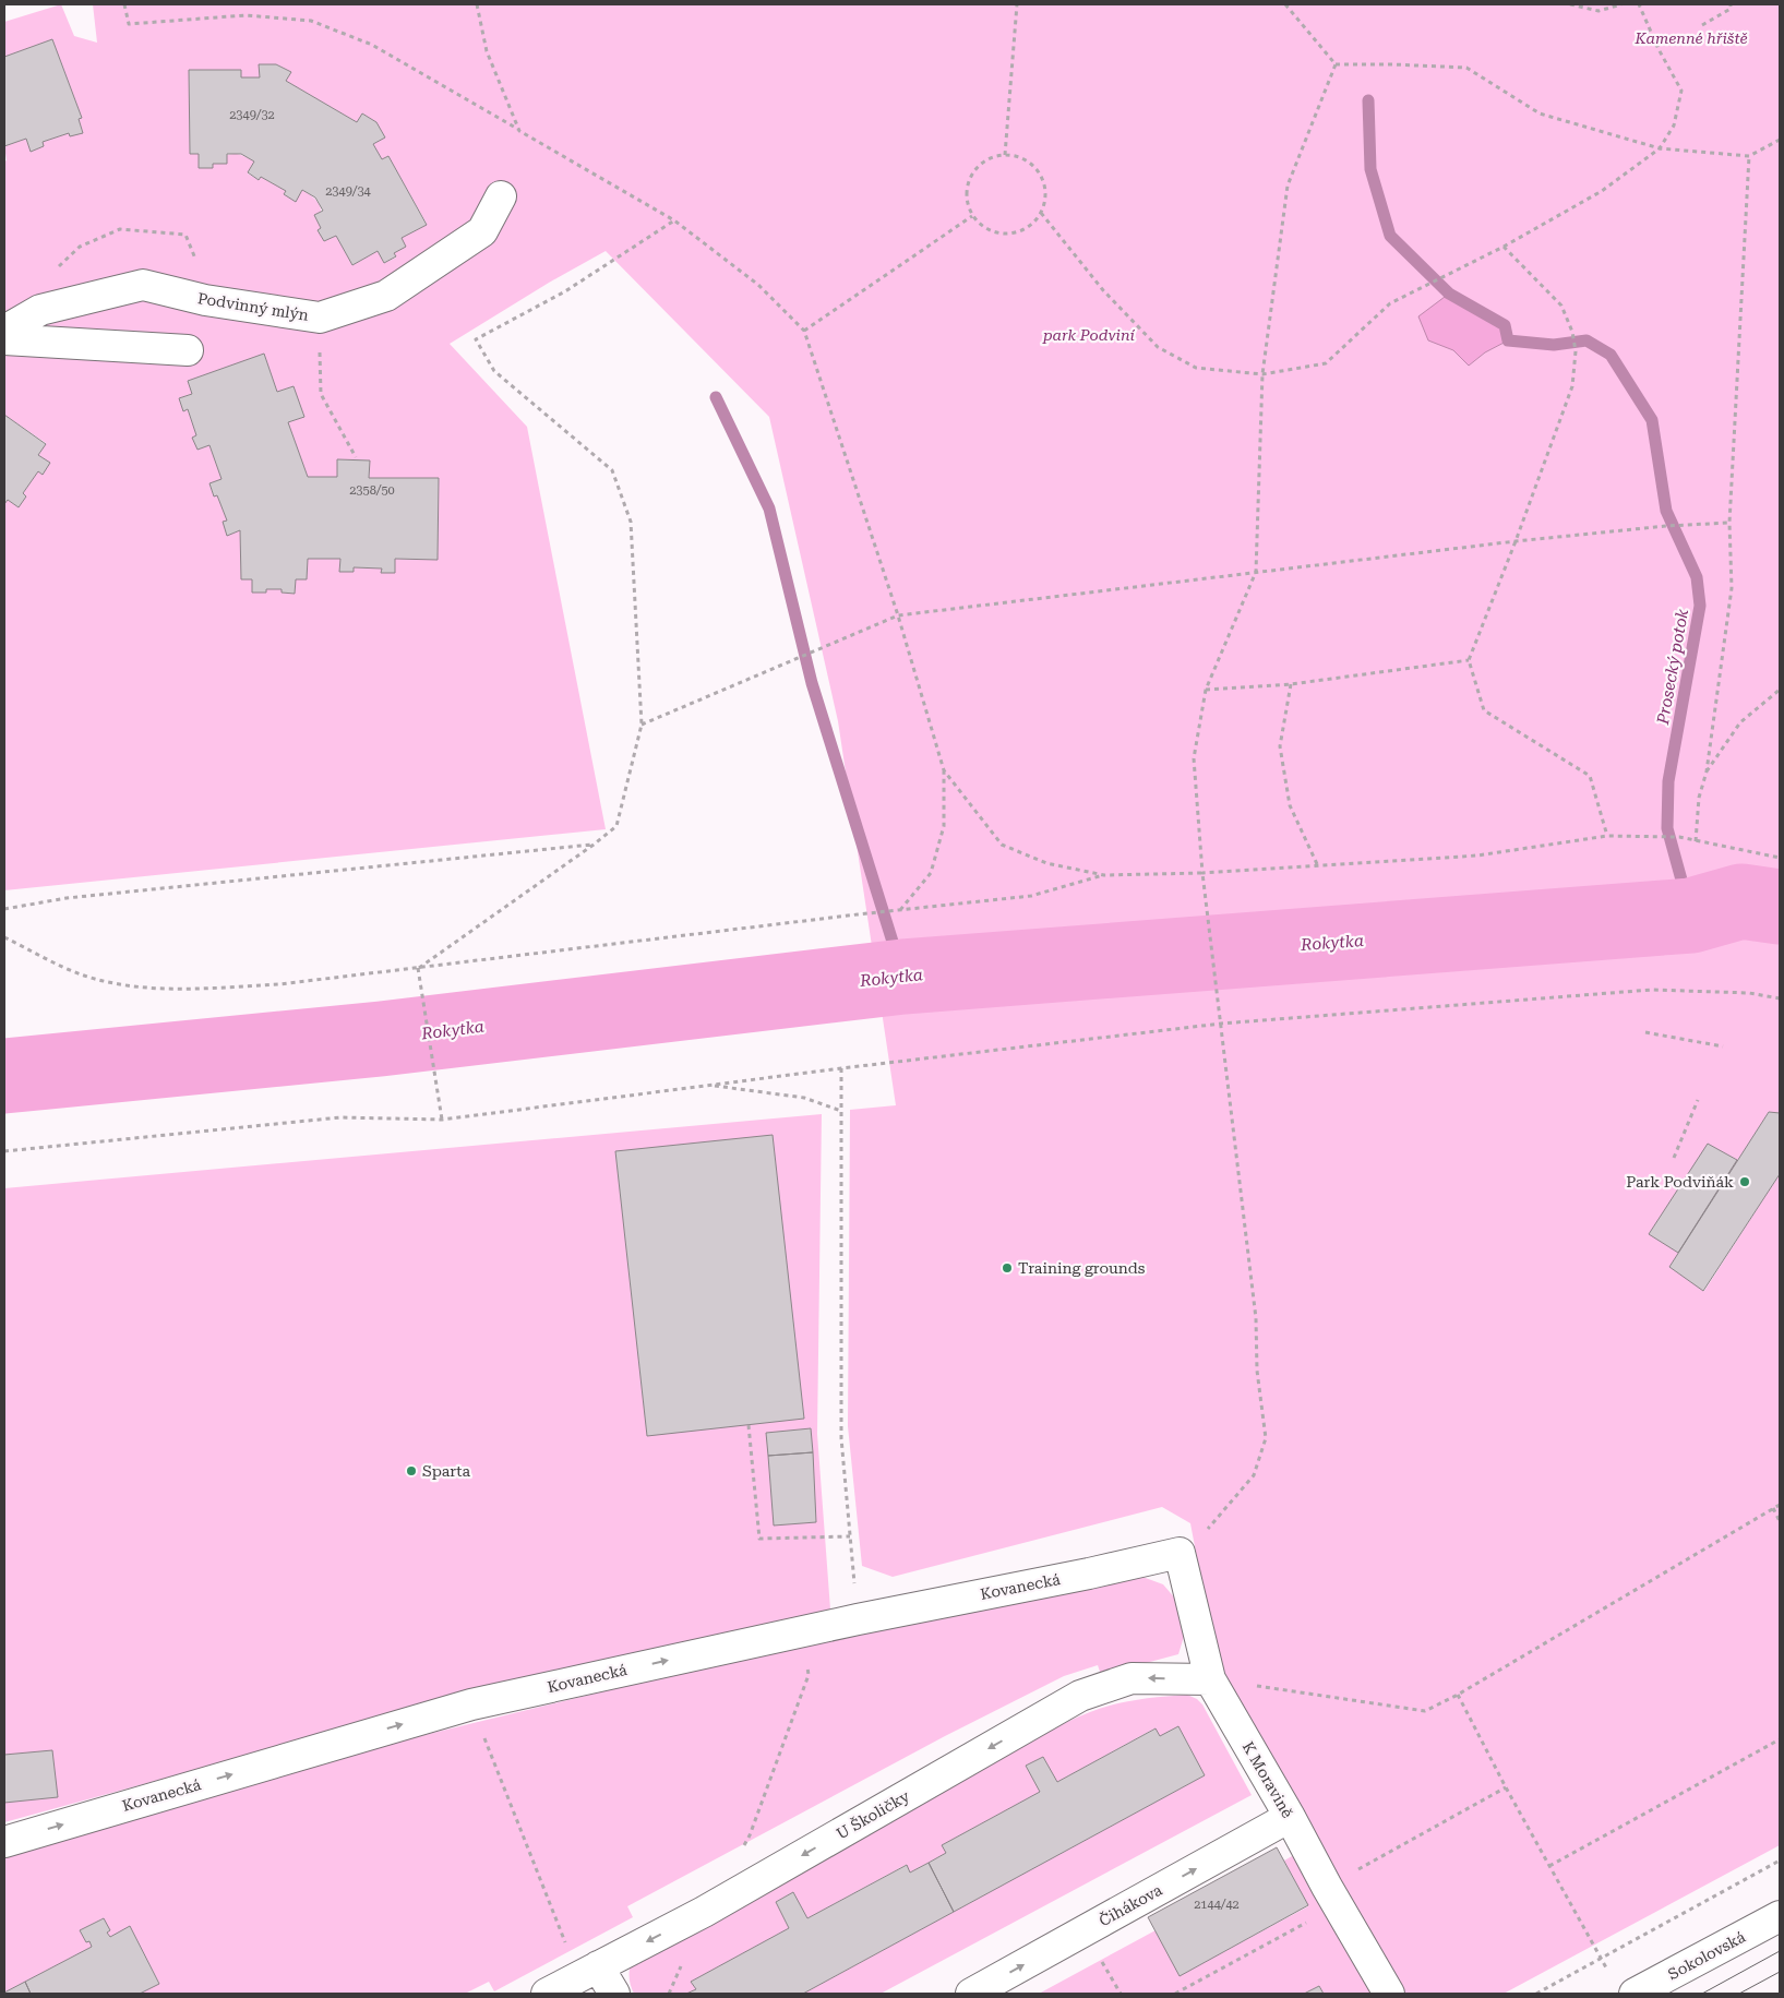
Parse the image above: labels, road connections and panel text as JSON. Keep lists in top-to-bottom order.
{
  "streets": {
    "street": [
      "Podvinný mlýn",
      "Kovanecká",
      "K Moravině",
      "U Školičky",
      "Čihákova",
      "Sokolovská"
    ]
  },
  "crossings": [
    ["Kovanecká", "K Moravině"],
    ["K Moravině", "U Školičky"],
    ["K Moravině", "Čihákova"]
  ],
  "one_way": ["Kovanecká", "U Školičky", "Čihákova"],
  "water": ["Prosecký potok", "Rokytka"],
  "parks": ["Kamenné hřiště", "park Podviní"],
  "places": ["Park Podviňák", "Training grounds", "Sparta"],
  "house_numbers": [
    "2349/32",
    "2349/34",
    "2358/50",
    "2144/42"
  ]
}
